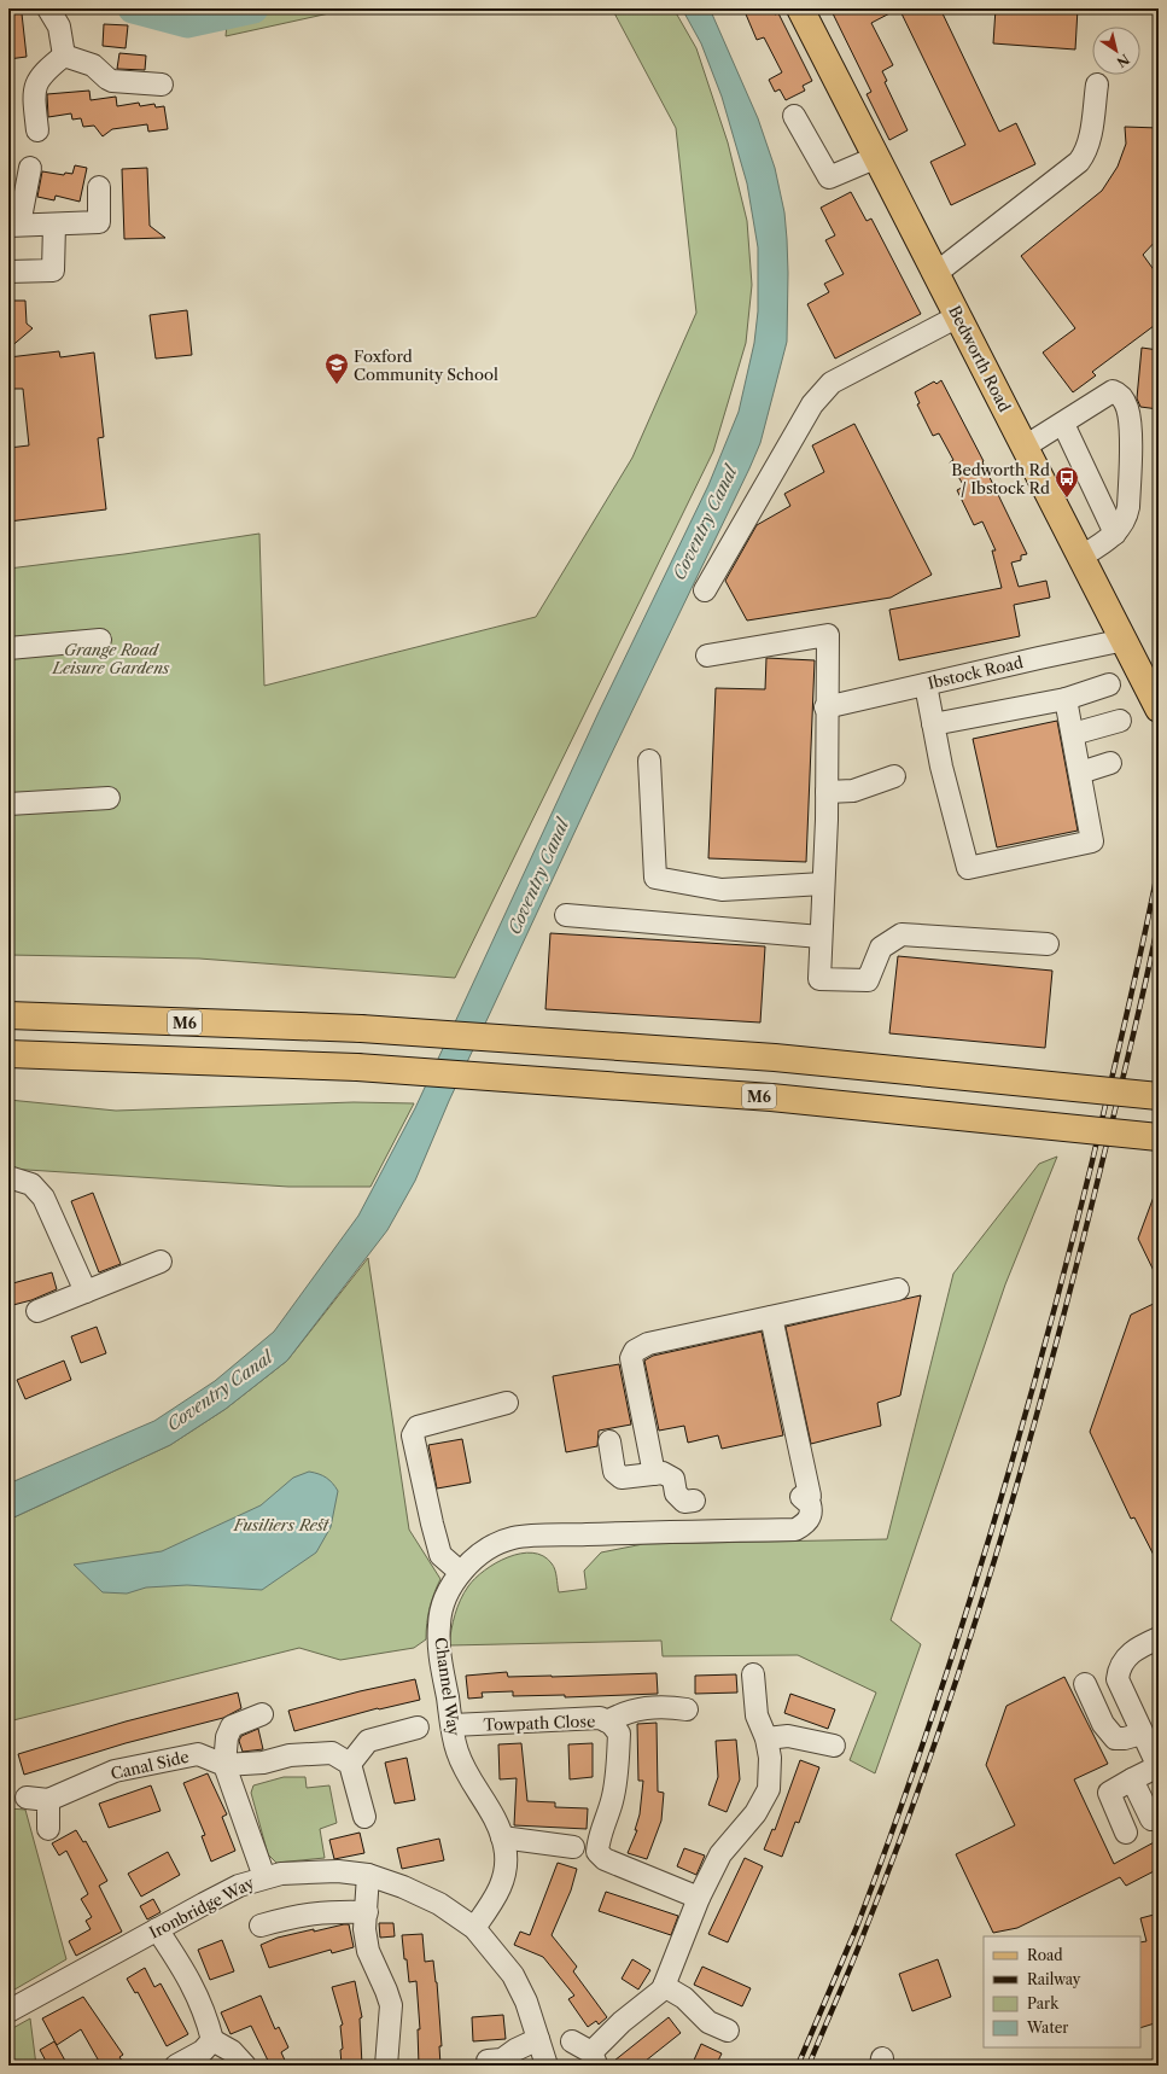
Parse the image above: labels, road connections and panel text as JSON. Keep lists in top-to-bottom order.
{
  "streets": {
    "main road": ["Bedworth Road", "M6"],
    "street": [
      "Ibstock Road",
      "Channel Way",
      "Towpath Close",
      "Canal Side",
      "Ironbridge Way"
    ]
  },
  "crossings": [
    ["Bedworth Road", "Ibstock Road"],
    ["Channel Way", "Towpath Close"],
    ["Channel Way", "Ironbridge Way"]
  ],
  "water": ["Coventry Canal"],
  "parks": ["Grange Road Leisure Gardens", "Fusiliers Rest"],
  "places": {
    "school or university": ["Foxford Community School"],
    "bus stop": ["Bedworth Rd / Ibstock Rd"]
  },
  "legend": [
    "Road",
    "Railway",
    "Park",
    "Water"
  ],
  "north": "bottom right"
}
